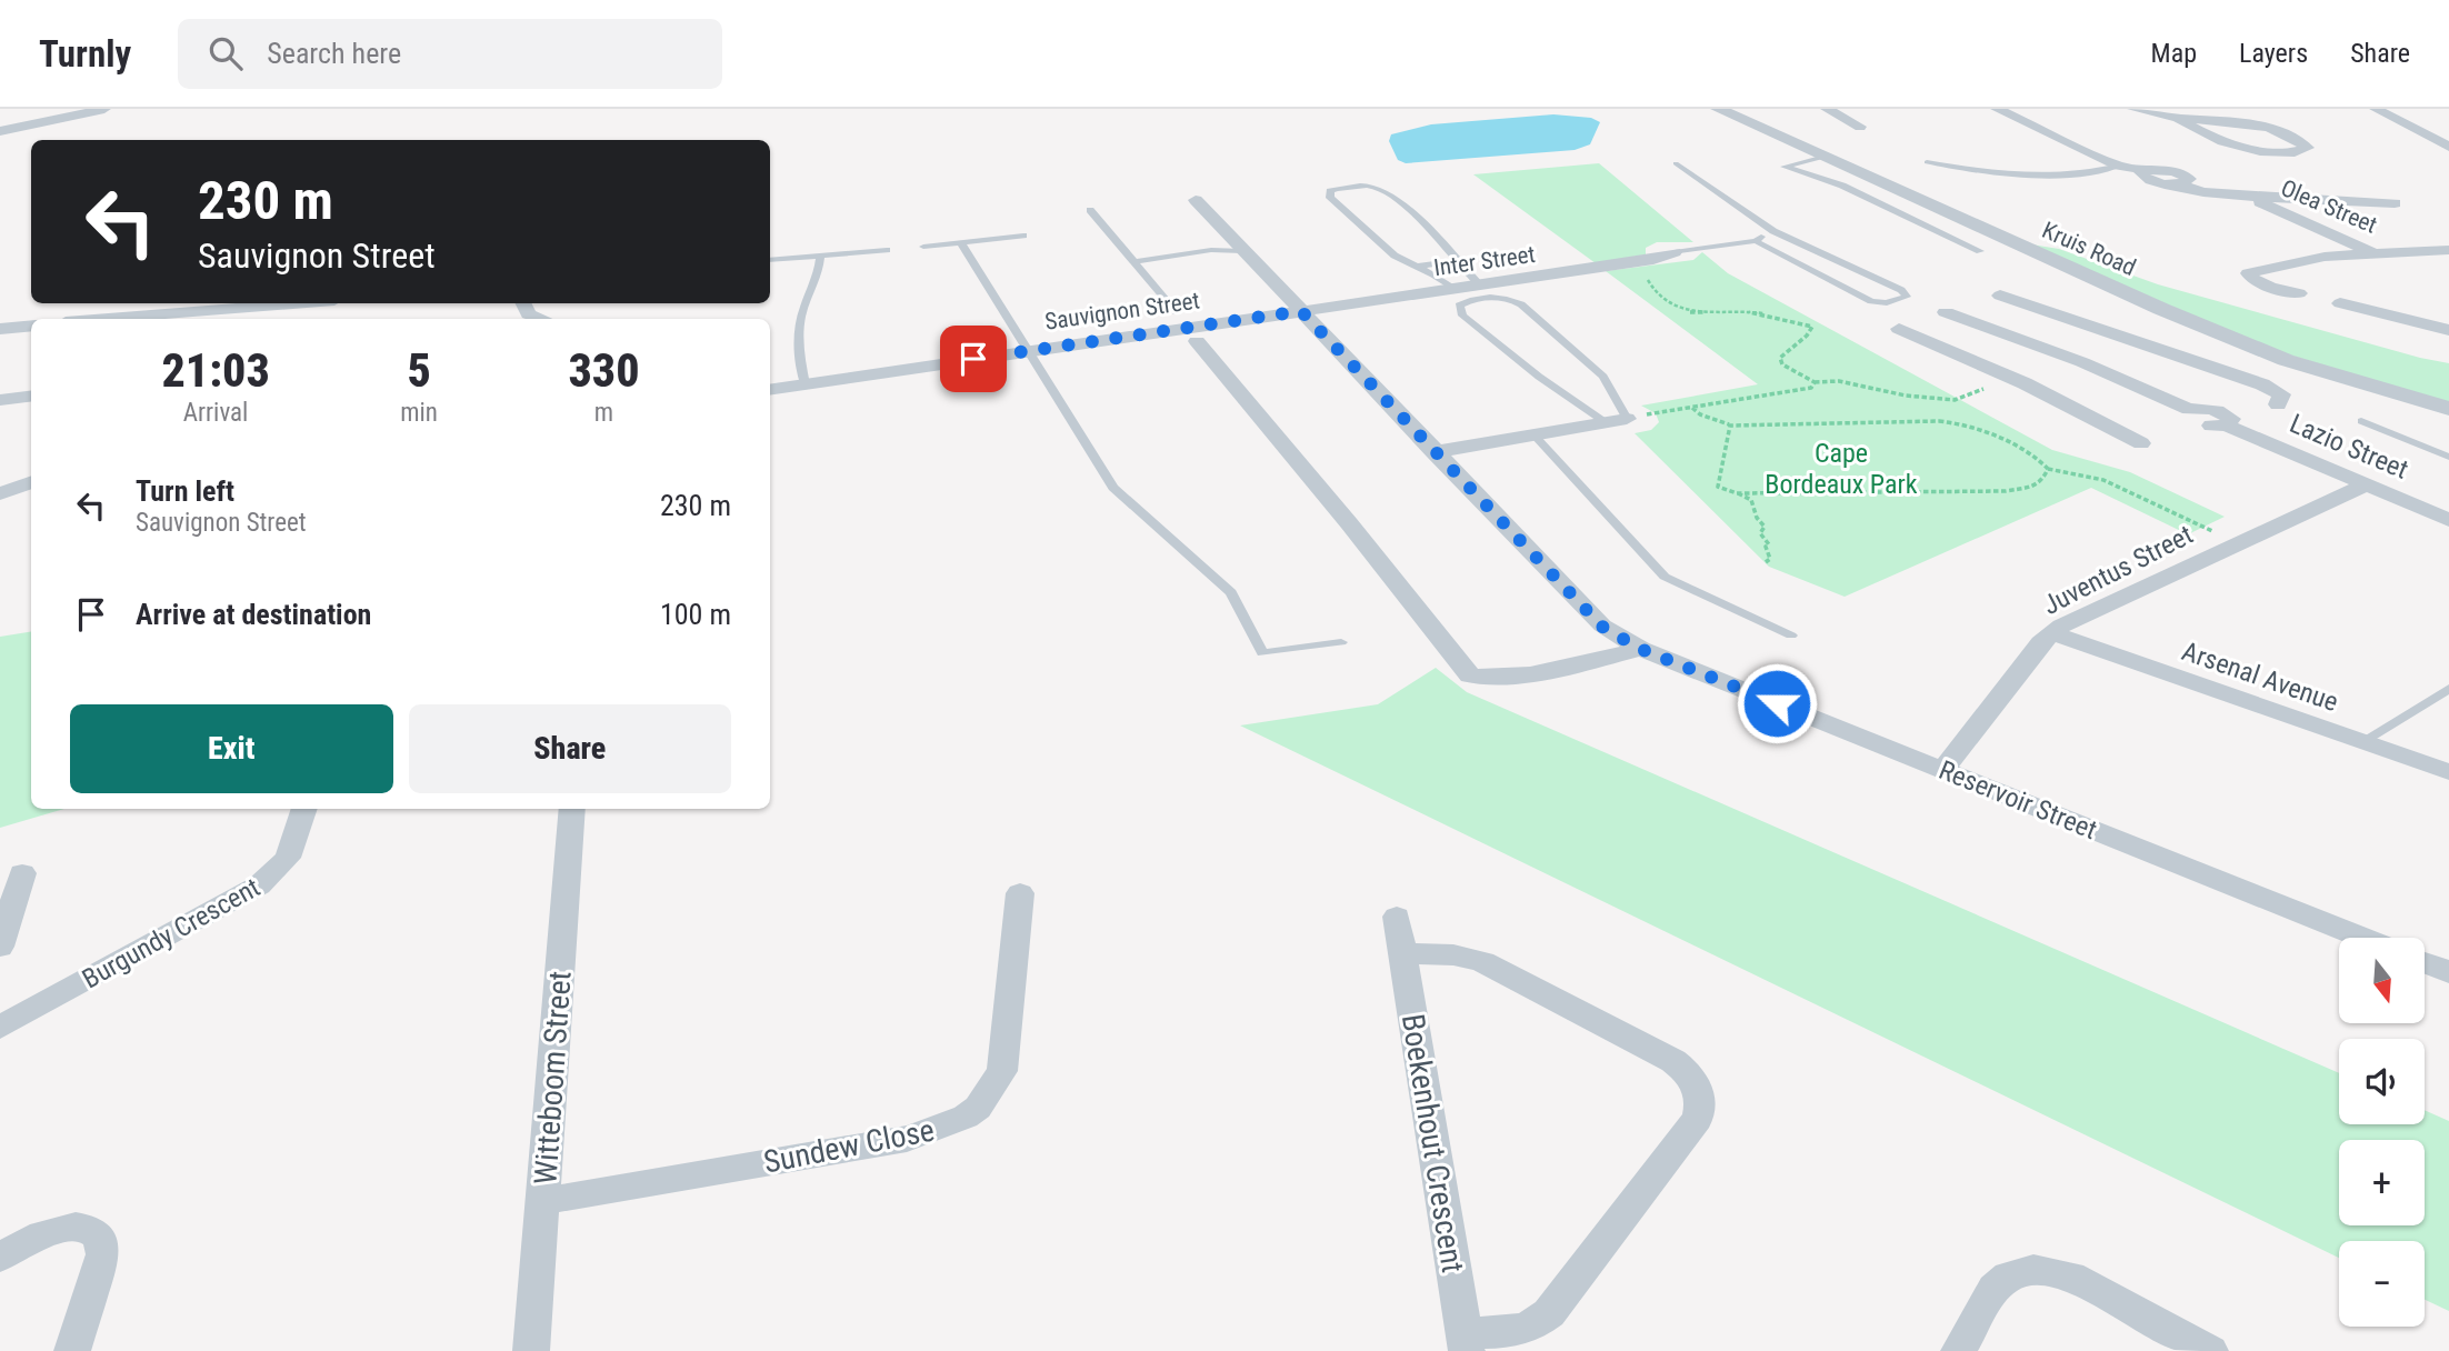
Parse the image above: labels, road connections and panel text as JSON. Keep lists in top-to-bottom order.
{
  "streets": {
    "street": [
      "Olea Street",
      "Kruis Road",
      "Inter Street",
      "Sauvignon Street",
      "Lazio Street",
      "Juventus Street",
      "Arsenal Avenue",
      "Reservoir Street",
      "Burgundy Crescent",
      "Witteboom Street",
      "Boekenhout Crescent",
      "Sundew Close"
    ]
  },
  "crossings": [
    ["Inter Street", "Sauvignon Street"],
    ["Inter Street", "Reservoir Street"],
    ["Sauvignon Street", "Reservoir Street"],
    ["Lazio Street", "Juventus Street"],
    ["Juventus Street", "Arsenal Avenue"],
    ["Juventus Street", "Reservoir Street"],
    ["Witteboom Street", "Sundew Close"]
  ],
  "parks": ["Cape Bordeaux Park"],
  "north": "bottom",
  "page": {
    "header": "Turnly",
    "search": "Search here",
    "nav": ["Map", "Layers", "Share"],
    "turn": ["230 m", "Sauvignon Street"],
    "eta": [
      "21:03",
      "Arrival",
      "5",
      "min",
      "330",
      "m"
    ],
    "list": [
      {
        "name": "Turn left",
        "note": "Sauvignon Street",
        "value": "230 m"
      },
      {
        "name": "Arrive at destination",
        "value": "100 m"
      }
    ],
    "buttons": ["Exit", "Share"],
    "map_buttons": ["+", "−"]
  }
}
